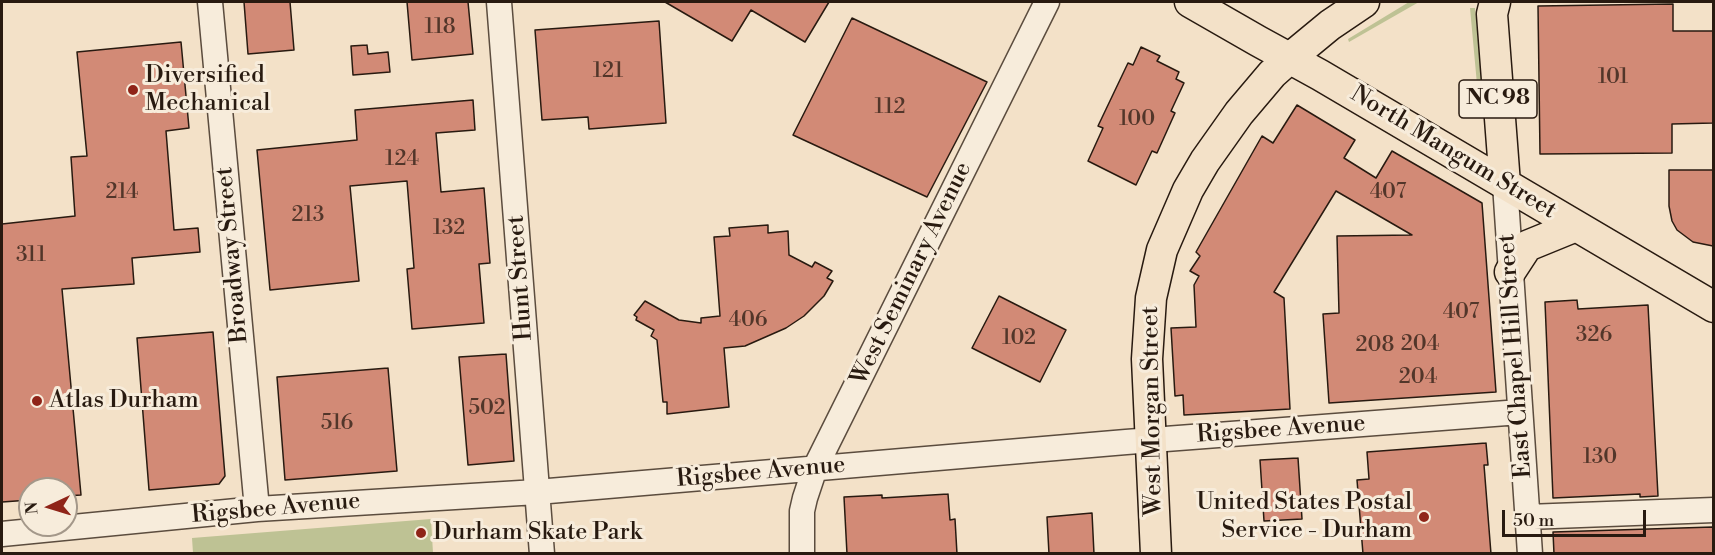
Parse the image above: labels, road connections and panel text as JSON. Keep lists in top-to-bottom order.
{
  "streets": {
    "main road": [
      "NC 98",
      "North Mangum Street",
      "East Chapel Hill Street",
      "West Morgan Street"
    ],
    "street": [
      "Broadway Street",
      "West Seminary Avenue",
      "Hunt Street",
      "Rigsbee Avenue"
    ]
  },
  "crossings": [
    ["North Mangum Street", "East Chapel Hill Street"],
    ["North Mangum Street", "West Morgan Street"],
    ["Broadway Street", "Rigsbee Avenue"],
    ["West Seminary Avenue", "Rigsbee Avenue"],
    ["Hunt Street", "Rigsbee Avenue"],
    ["East Chapel Hill Street", "Rigsbee Avenue"],
    ["West Morgan Street", "Rigsbee Avenue"]
  ],
  "places": [
    "Diversified Mechanical",
    "Atlas Durham",
    "United States Postal Service - Durham",
    "Durham Skate Park"
  ],
  "house_numbers": [
    "118",
    "121",
    "101",
    "112",
    "100",
    "124",
    "214",
    "407",
    "213",
    "132",
    "311",
    "407",
    "406",
    "326",
    "102",
    "204",
    "208",
    "204",
    "502",
    "516",
    "130"
  ],
  "scale_bar": "50 m",
  "north": "left"
}
